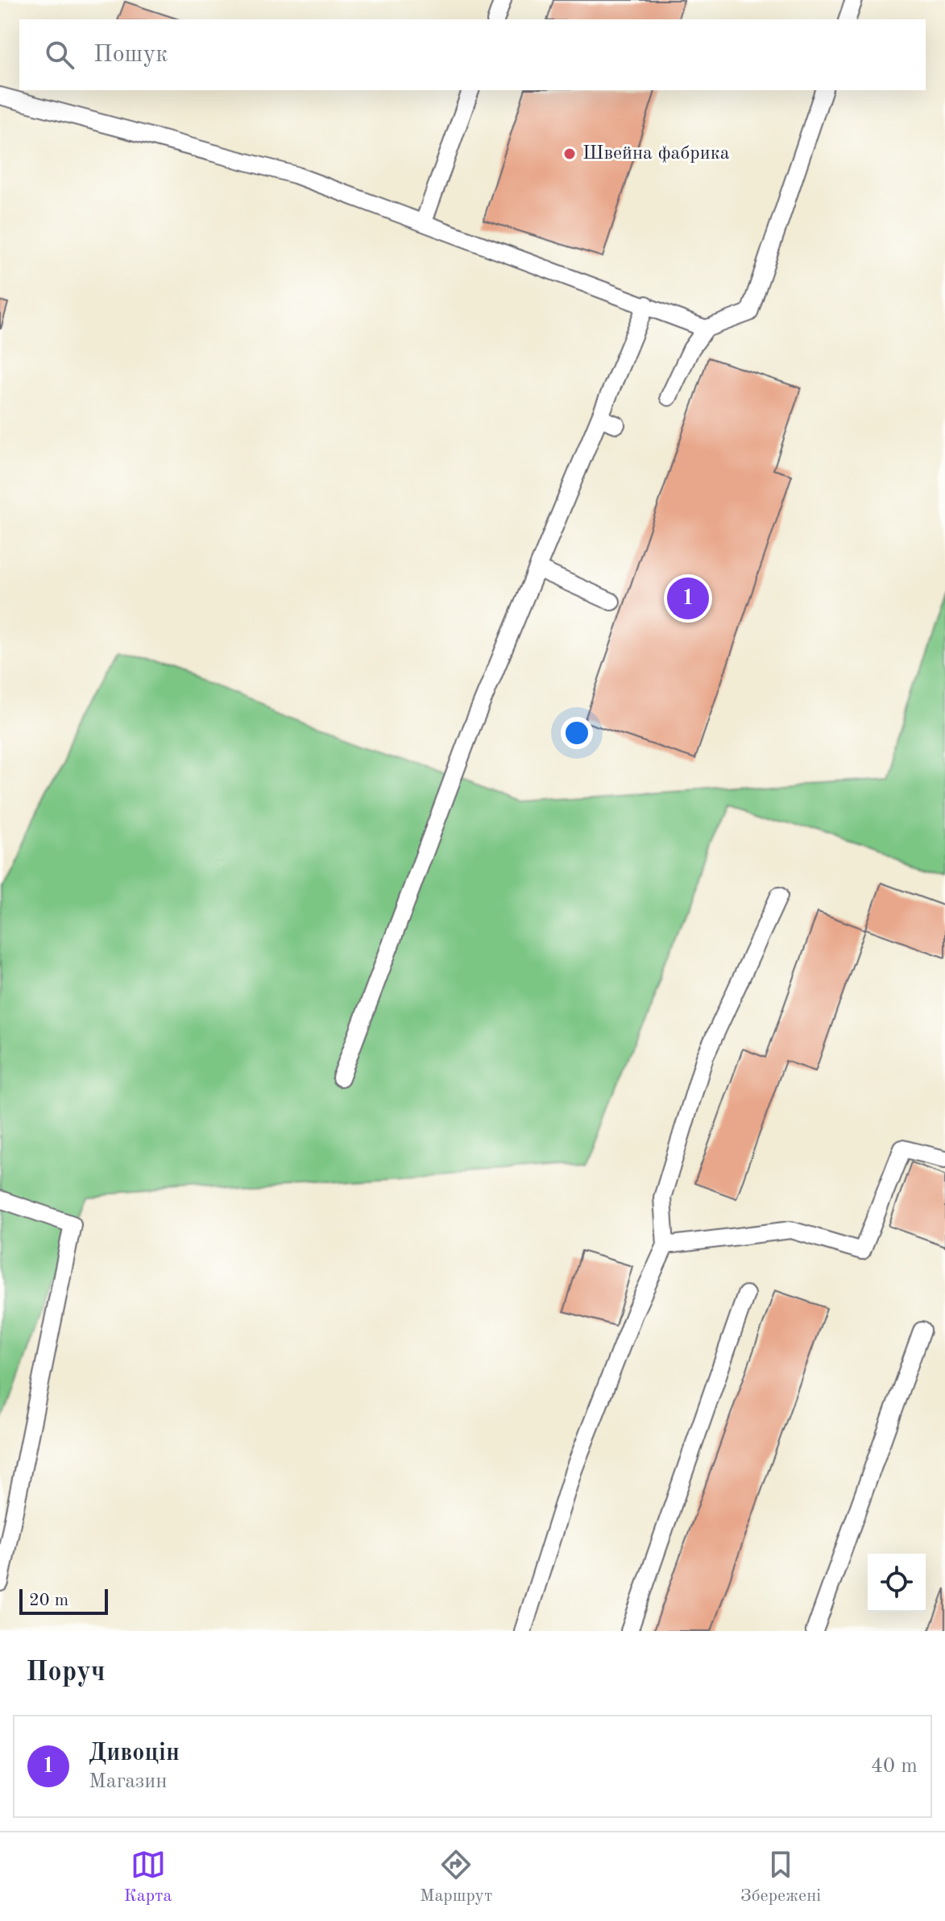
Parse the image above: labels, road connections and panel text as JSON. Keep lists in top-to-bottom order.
{
  "places": ["Швейна фабрика"],
  "scale_bar": "20 m",
  "page": {
    "search": "Пошук",
    "pins": "1",
    "scale": "20 m",
    "heading": "Поруч",
    "list": [
      {
        "mark": "1",
        "name": "Дивоцін",
        "note": "Магазин",
        "value": "40 m"
      }
    ],
    "nav": ["Карта", "Маршрут", "Збережені"]
  }
}
